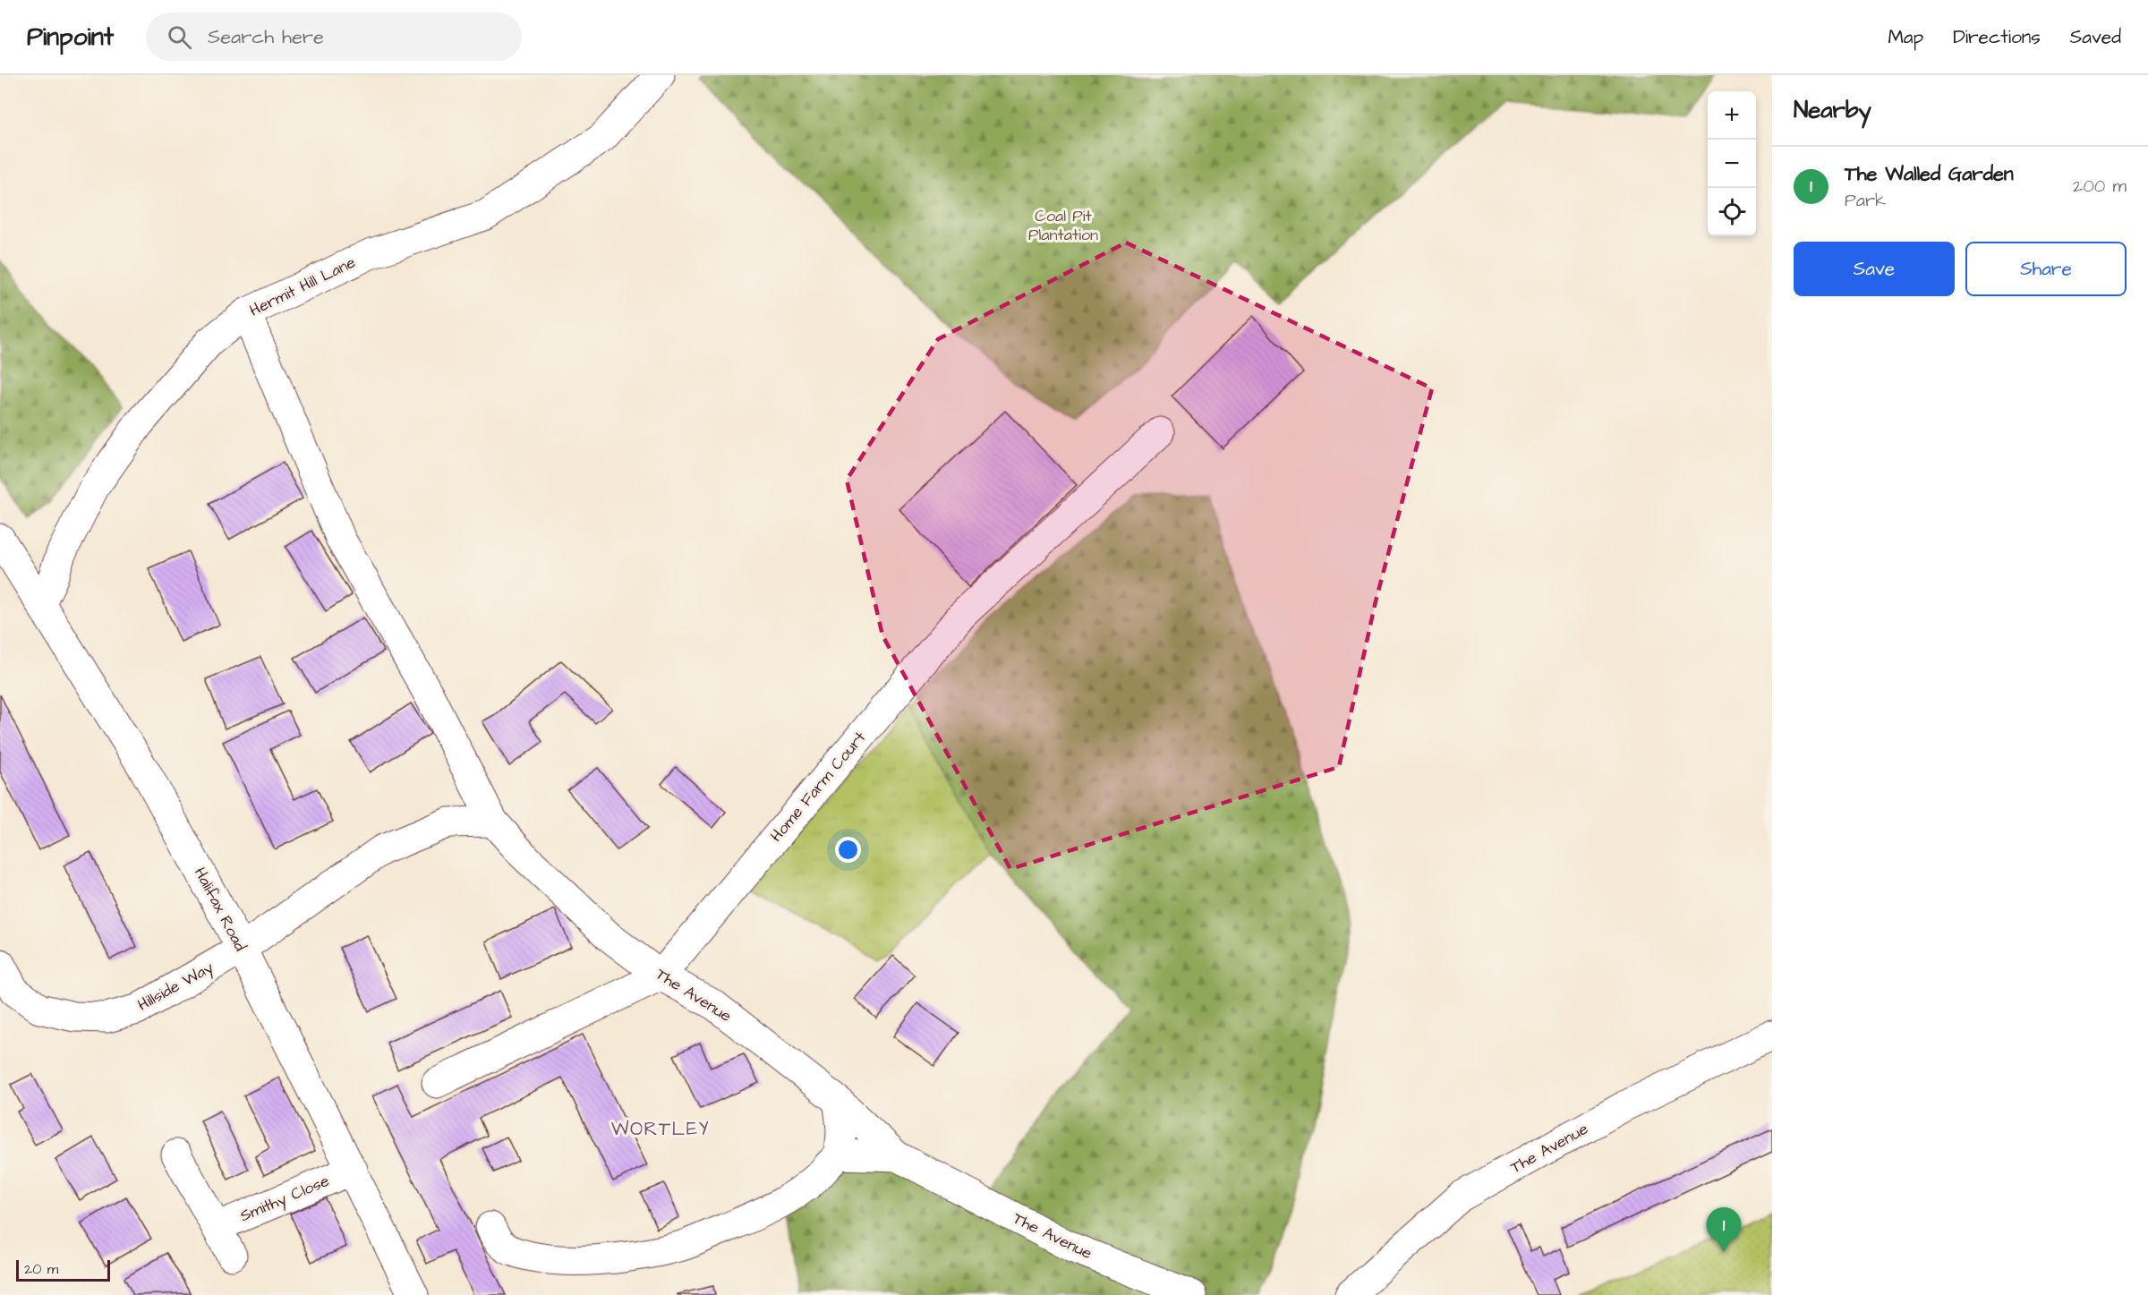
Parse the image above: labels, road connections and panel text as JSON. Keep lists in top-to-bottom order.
{
  "streets": {
    "main road": [
      "Hermit Hill Lane",
      "Home Farm Court",
      "Halifax Road",
      "Hillside Way",
      "The Avenue",
      "Smithy Close"
    ]
  },
  "crossings": [
    ["Hermit Hill Lane", "Halifax Road"],
    ["Hermit Hill Lane", "The Avenue"],
    ["Home Farm Court", "The Avenue"],
    ["Halifax Road", "Hillside Way"],
    ["Halifax Road", "Smithy Close"]
  ],
  "districts": ["WORTLEY"],
  "parks": ["Coal Pit Plantation"],
  "scale_bar": "20 m",
  "page": {
    "header": "Pinpoint",
    "search": "Search here",
    "nav": ["Map", "Directions", "Saved"],
    "heading": "Nearby",
    "map_buttons": ["+", "−"],
    "list": [
      {
        "mark": "1",
        "name": "The Walled Garden",
        "note": "Park",
        "value": "200 m"
      }
    ],
    "buttons": ["Save", "Share"],
    "pins": "1",
    "scale": "20 m"
  }
}
